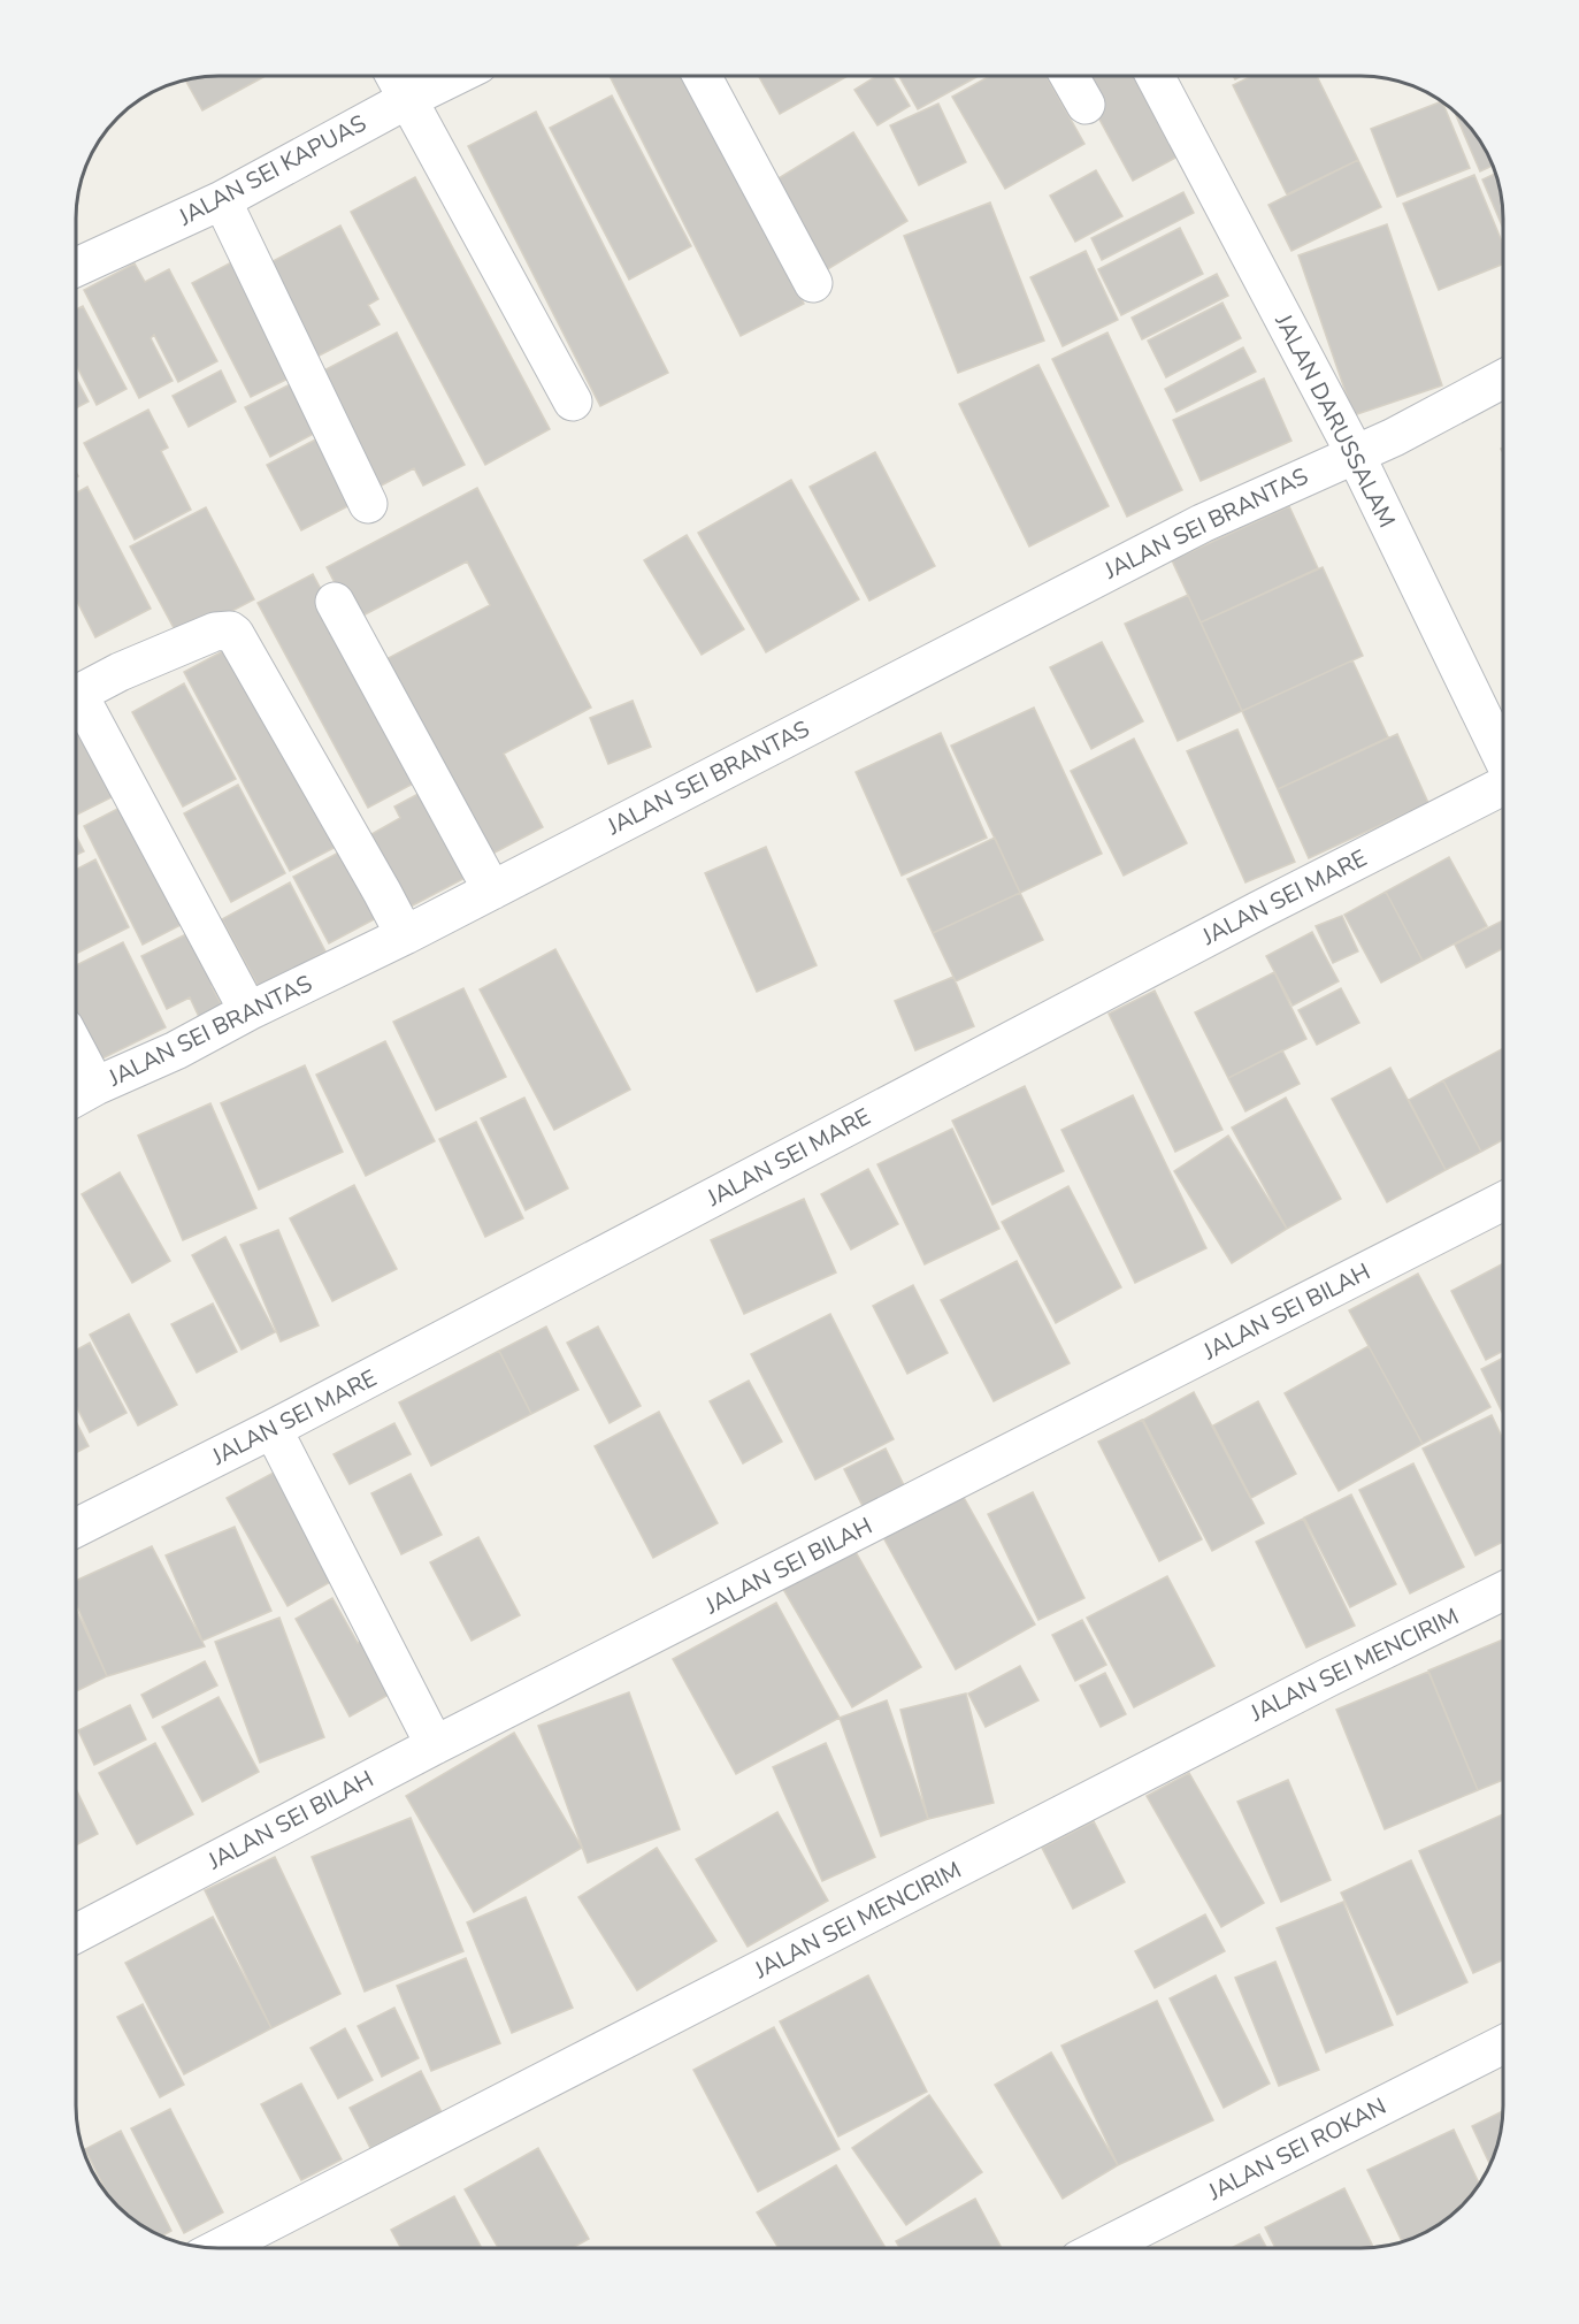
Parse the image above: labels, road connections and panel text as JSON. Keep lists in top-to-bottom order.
{
  "streets": {
    "street": [
      "JALAN SEI KAPUAS",
      "JALAN DARUSSALAM",
      "JALAN SEI BRANTAS",
      "JALAN SEI MARE",
      "JALAN SEI BILAH",
      "JALAN SEI MENCIRIM",
      "JALAN SEI ROKAN"
    ]
  },
  "crossings": [
    ["JALAN DARUSSALAM", "JALAN SEI BRANTAS"]
  ]
}
